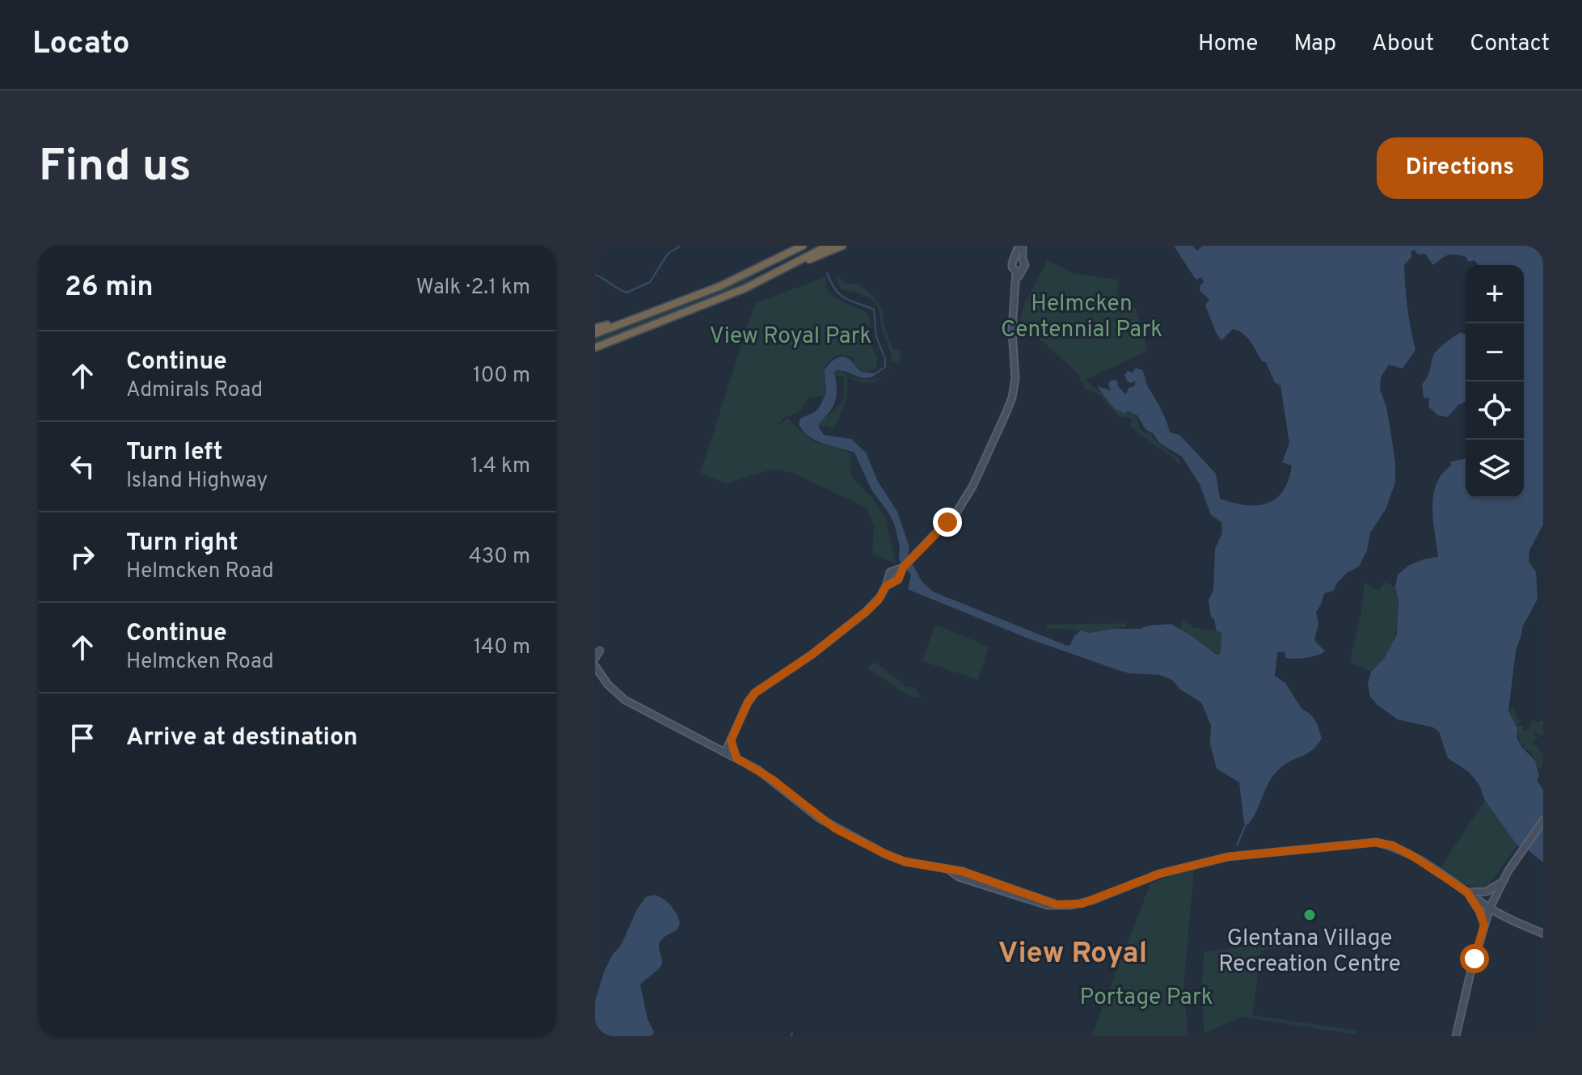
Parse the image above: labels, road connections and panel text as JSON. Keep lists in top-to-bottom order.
{
  "districts": ["View Royal"],
  "parks": ["Helmcken Centennial Park", "View Royal Park", "Portage Park"],
  "places": ["Glentana Village Recreation Centre"],
  "page": {
    "header": "Locato",
    "nav": [
      "Home",
      "Map",
      "About",
      "Contact"
    ],
    "buttons": "Directions",
    "title": "Find us",
    "heading": ["26 min", "Walk · 2.1 km"],
    "map_buttons": ["+", "−"],
    "list": [
      ["Continue", "Admirals Road", "100 m"],
      ["Turn left", "Island Highway", "1.4 km"],
      ["Turn right", "Helmcken Road", "430 m"],
      ["Continue", "Helmcken Road", "140 m"],
      "Arrive at destination"
    ]
  }
}
